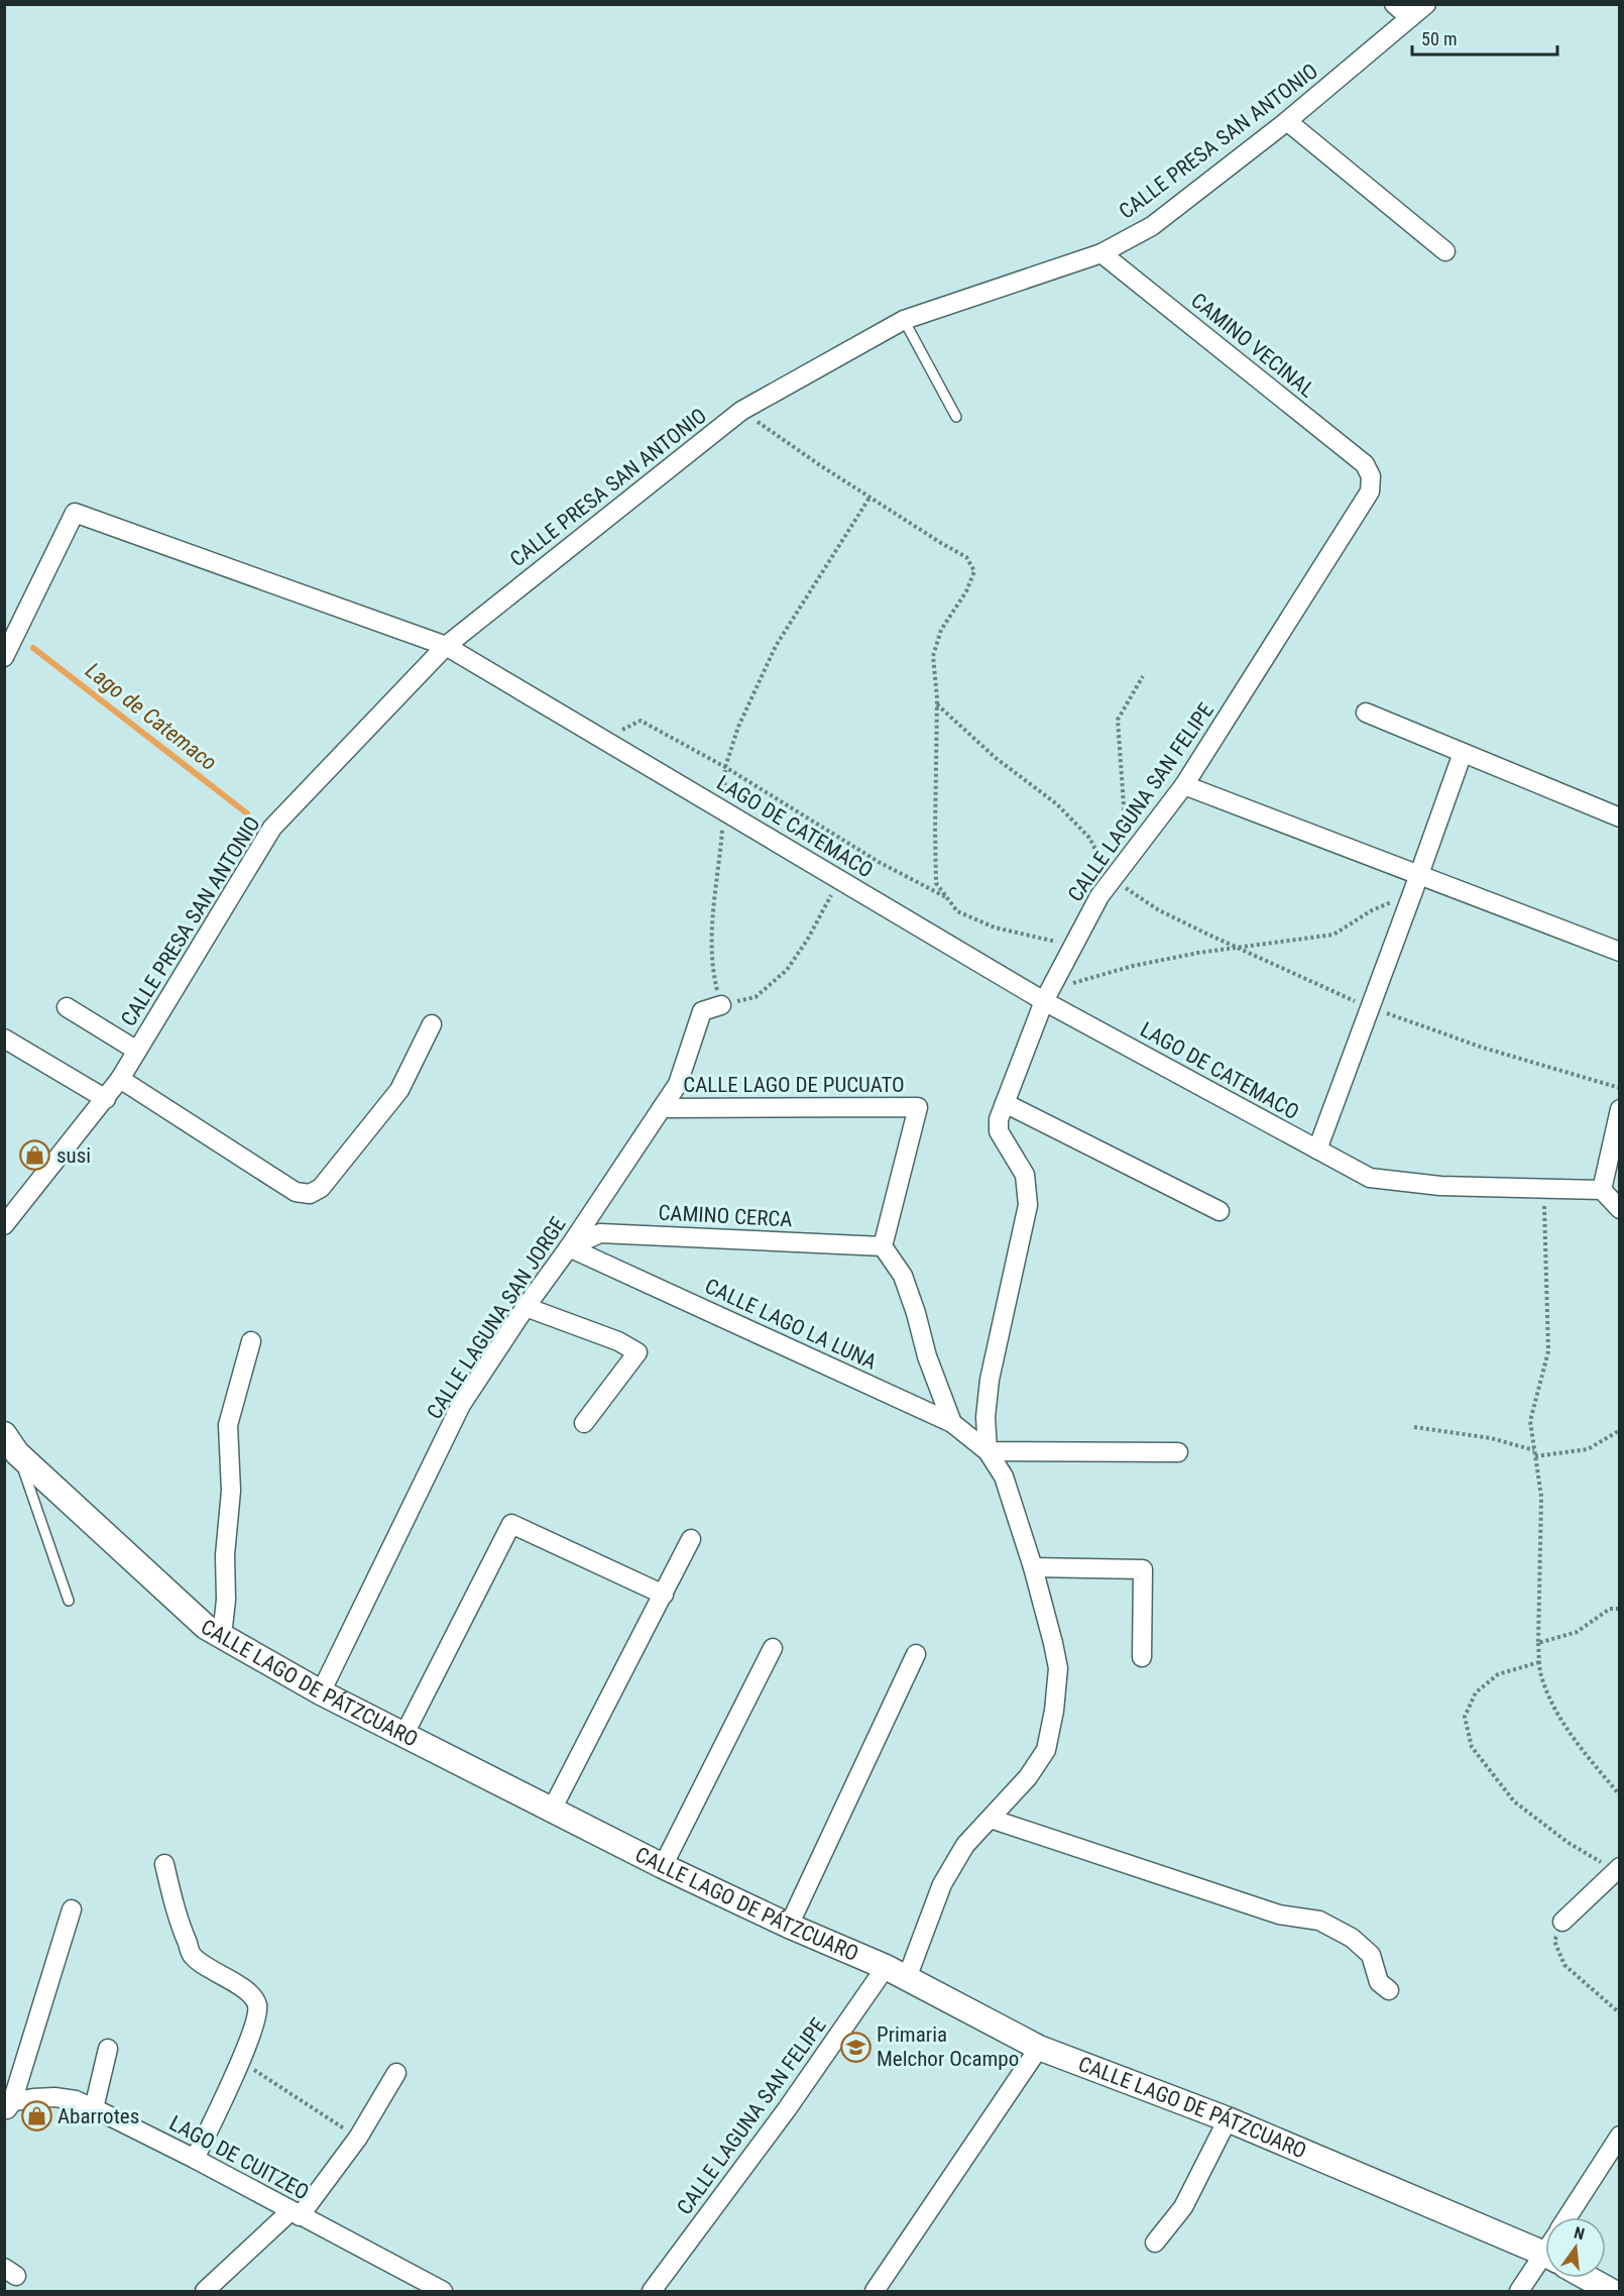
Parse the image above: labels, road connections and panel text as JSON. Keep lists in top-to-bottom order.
{
  "streets": {
    "street": [
      "CALLE PRESA SAN ANTONIO",
      "CAMINO VECINAL",
      "CALLE LAGUNA SAN FELIPE",
      "LAGO DE CATEMACO",
      "CALLE LAGO DE PUCUATO",
      "CAMINO CERCA",
      "CALLE LAGUNA SAN JORGE",
      "CALLE LAGO LA LUNA",
      "CALLE LAGO DE PÁTZCUARO",
      "LAGO DE CUITZEO"
    ]
  },
  "crossings": [
    ["CALLE PRESA SAN ANTONIO", "CAMINO VECINAL"],
    ["CALLE PRESA SAN ANTONIO", "LAGO DE CATEMACO"],
    ["CAMINO VECINAL", "CALLE LAGUNA SAN FELIPE"],
    ["CALLE LAGUNA SAN FELIPE", "LAGO DE CATEMACO"],
    ["CALLE LAGUNA SAN FELIPE", "CALLE LAGO LA LUNA"],
    ["CALLE LAGUNA SAN FELIPE", "CALLE LAGO DE PÁTZCUARO"],
    ["CALLE LAGO DE PUCUATO", "CAMINO CERCA"],
    ["CALLE LAGO DE PUCUATO", "CALLE LAGUNA SAN JORGE"],
    ["CAMINO CERCA", "CALLE LAGUNA SAN JORGE"],
    ["CAMINO CERCA", "CALLE LAGO LA LUNA"],
    ["CALLE LAGUNA SAN JORGE", "CALLE LAGO LA LUNA"],
    ["CALLE LAGUNA SAN JORGE", "CALLE LAGO DE PÁTZCUARO"]
  ],
  "water": ["Lago de Catemaco"],
  "places": {
    "shop": ["susi", "Abarrotes"],
    "school or university": ["Primaria Melchor Ocampo"]
  },
  "scale_bar": "50 m",
  "north": "top"
}
